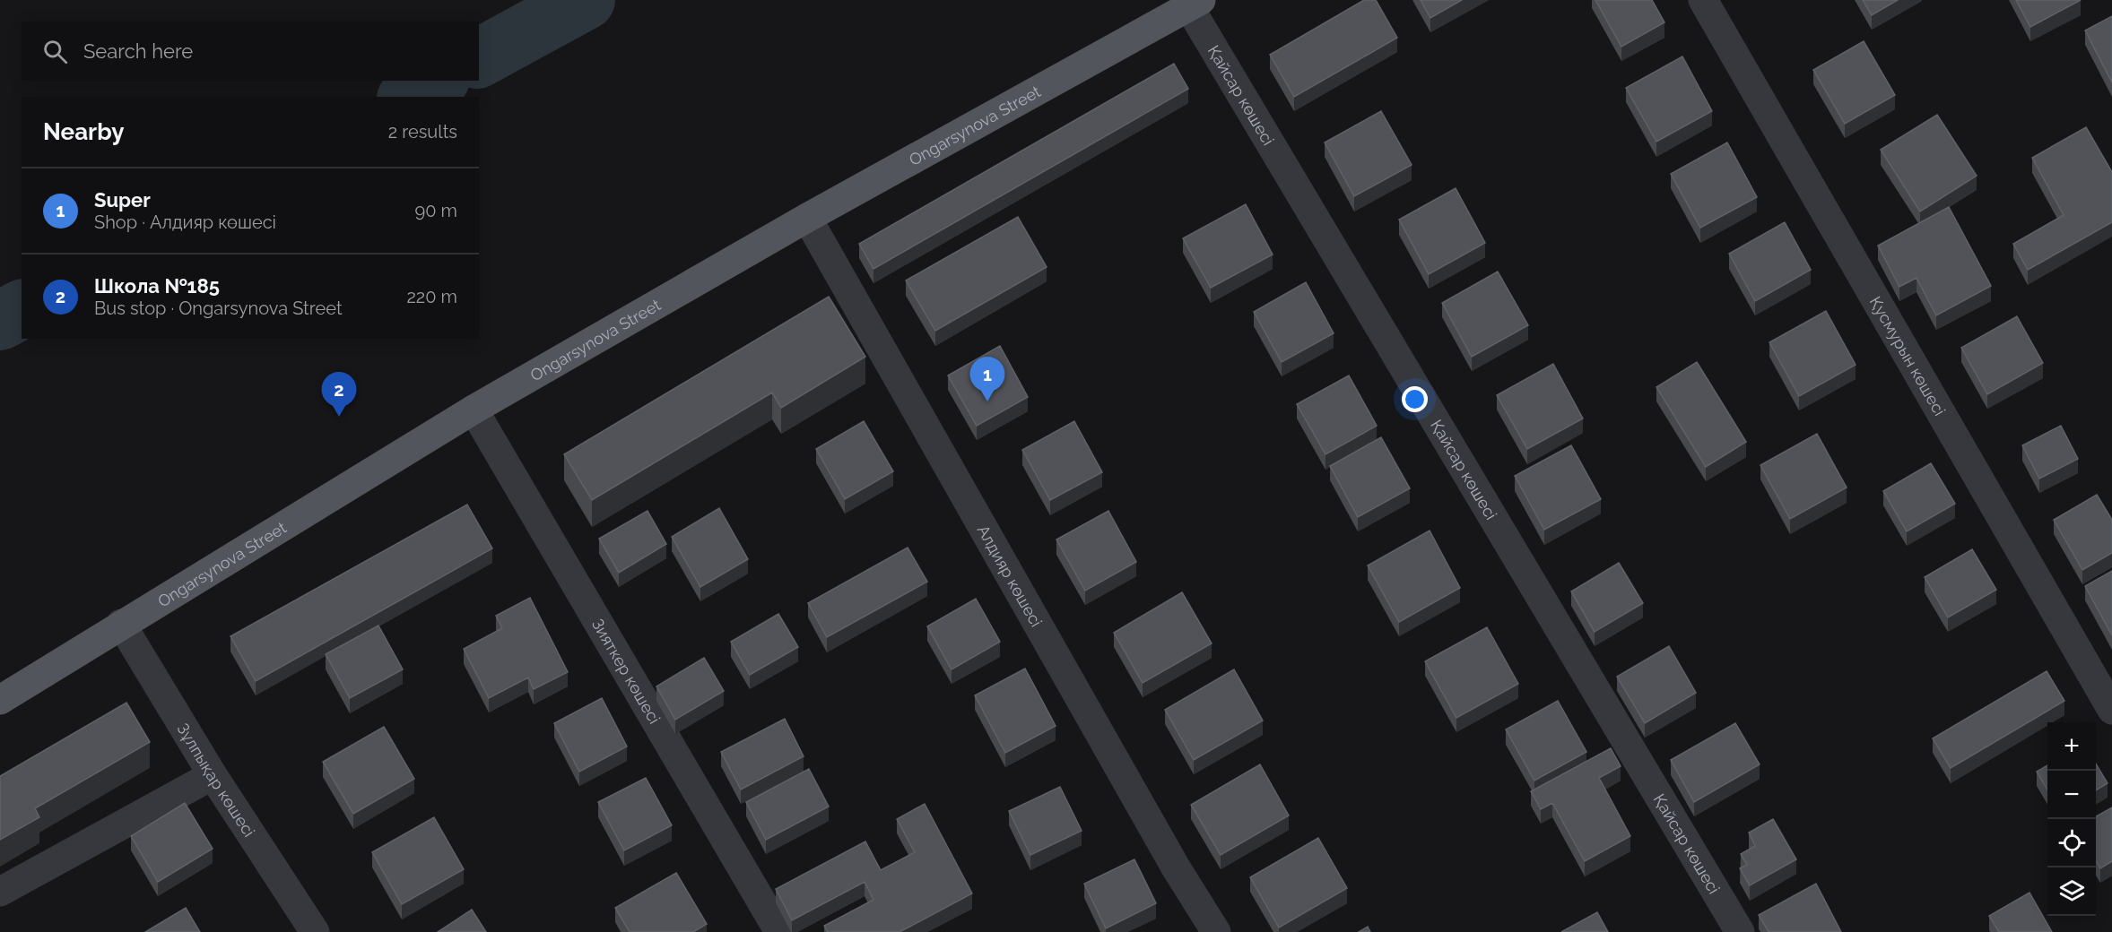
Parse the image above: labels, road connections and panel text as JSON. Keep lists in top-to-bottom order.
{
  "streets": {
    "main road": ["Ongarsynova Street"],
    "street": [
      "Қайсар көшесі",
      "Қусмурын көшесі",
      "Алдияр көшесі",
      "Зияткер көшесі",
      "Зұлпықар көшесі"
    ]
  },
  "crossings": [
    ["Қайсар көшесі", "Ongarsynova Street"],
    ["Ongarsynova Street", "Алдияр көшесі"],
    ["Ongarsynova Street", "Зияткер көшесі"],
    ["Ongarsynova Street", "Зұлпықар көшесі"]
  ],
  "page": {
    "search": "Search here",
    "heading": ["Nearby", "2 results"],
    "list": [
      {
        "mark": "1",
        "name": "Super",
        "note": "Shop · Алдияр көшесі",
        "value": "90 m"
      },
      {
        "mark": "2",
        "name": "Школа №185",
        "note": "Bus stop · Ongarsynova Street",
        "value": "220 m"
      }
    ],
    "pins": ["1", "2"],
    "map_buttons": ["+", "−"]
  }
}
